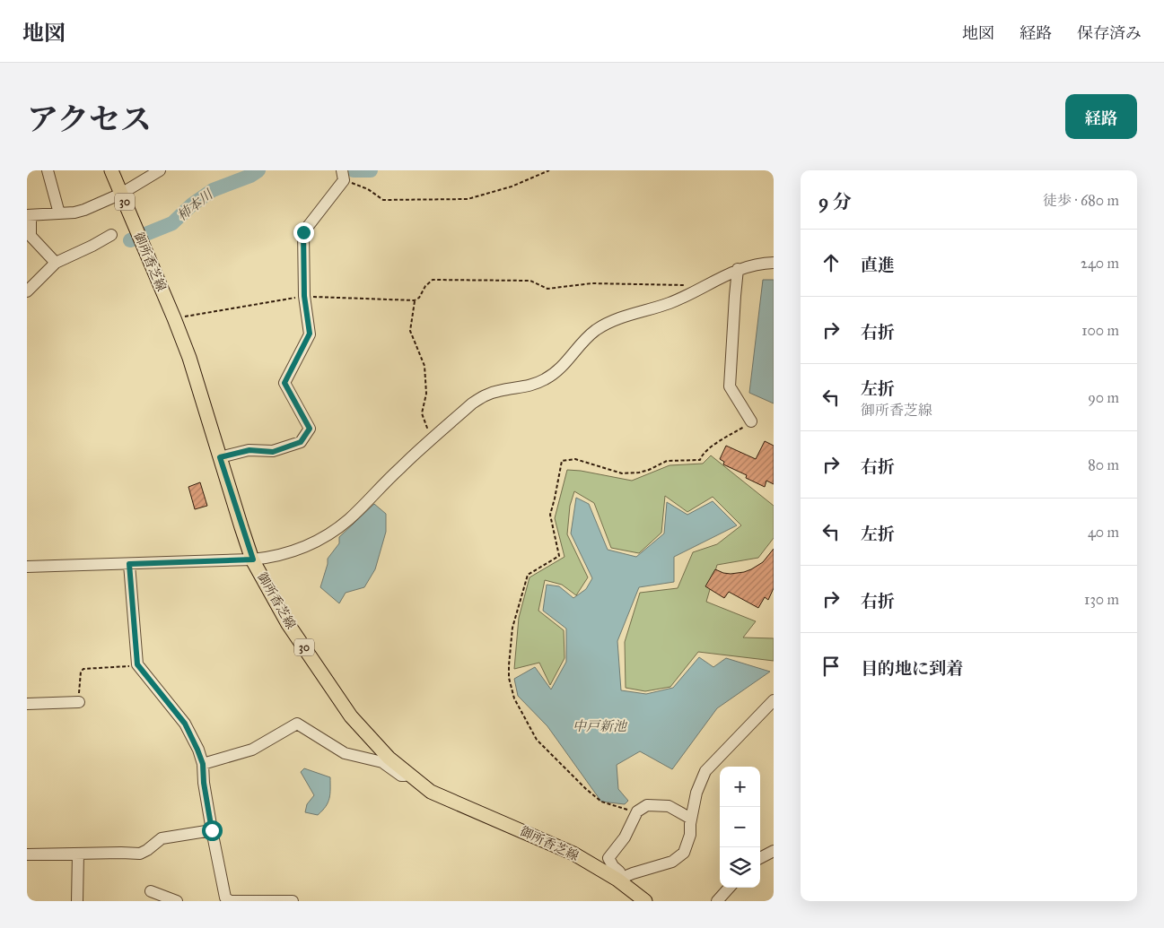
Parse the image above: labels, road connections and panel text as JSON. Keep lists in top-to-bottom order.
{
  "streets": {
    "main road": ["30", "御所香芝線"]
  },
  "water": ["柿本川", "中戸新池"],
  "page": {
    "header": "地図",
    "nav": ["地図", "経路", "保存済み"],
    "title": "アクセス",
    "buttons": "経路",
    "heading": ["9 分", "徒歩 · 680 m"],
    "list": [
      ["直進", "240 m"],
      ["右折", "100 m"],
      ["左折", "御所香芝線", "90 m"],
      ["右折", "80 m"],
      ["左折", "40 m"],
      ["右折", "130 m"],
      "目的地に到着"
    ],
    "map_buttons": ["+", "−"]
  }
}
